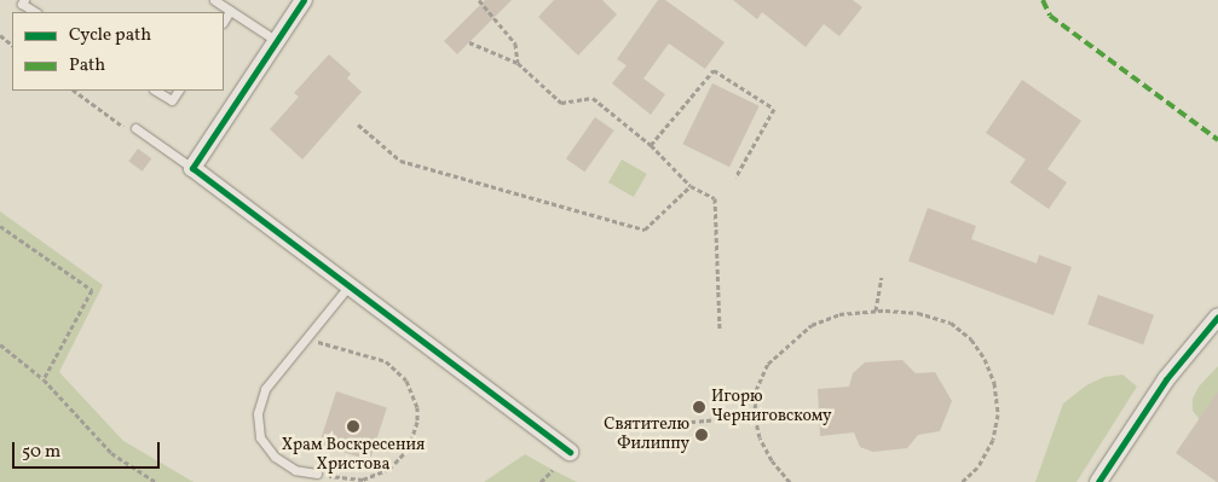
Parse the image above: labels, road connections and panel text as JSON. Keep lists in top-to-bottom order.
{
  "places": ["Игорю Черниговскому", "Храм Воскресения Христова", "Святителю Филиппу"],
  "legend": ["Cycle path", "Path"],
  "scale_bar": "50 m"
}
